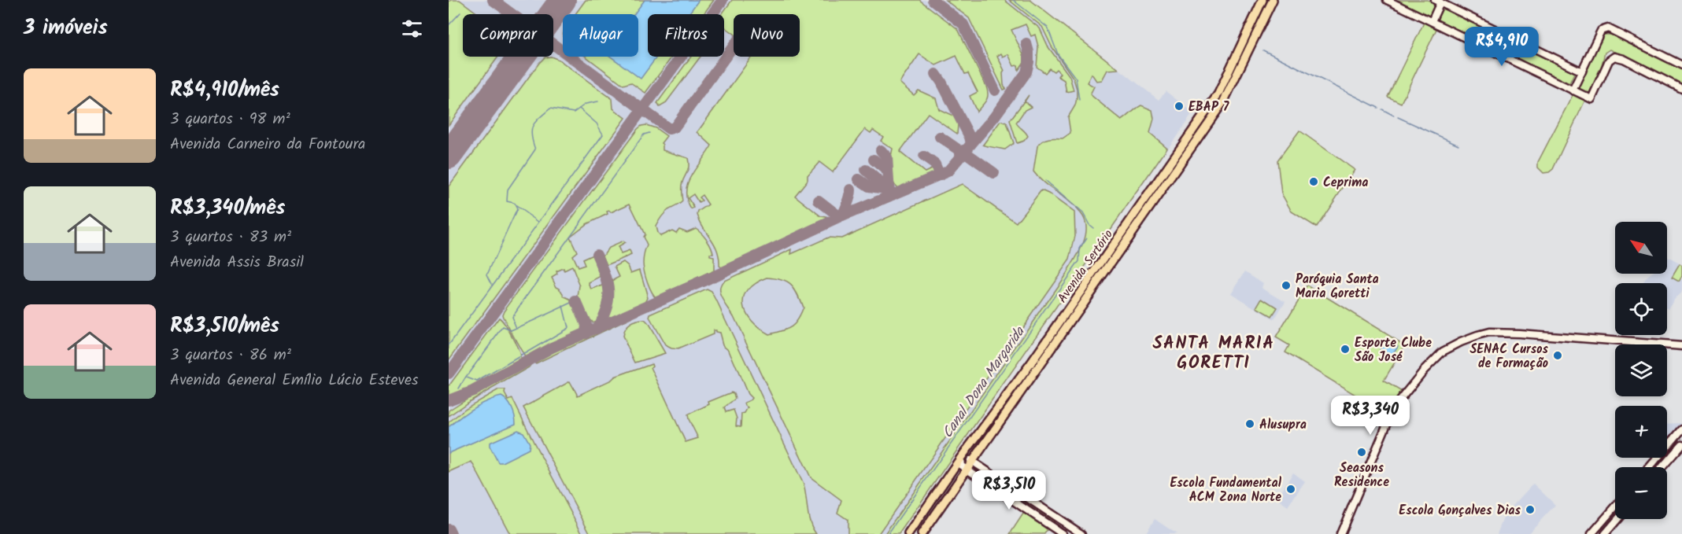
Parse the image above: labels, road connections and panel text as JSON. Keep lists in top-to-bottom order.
{
  "streets": {
    "main road": ["Avenida Sertório"]
  },
  "districts": ["SANTA MARIA GORETTI"],
  "water": ["Canal Dona Margarida"],
  "places": [
    "EBAP 7",
    "Ceprima",
    "Paróquia Santa Maria Goretti",
    "Esporte Clube São José",
    "SENAC Cursos de Formação",
    "Alusupra",
    "Seasons Residence",
    "Escola Fundamental ACM Zona Norte",
    "Escola Gonçalves Dias"
  ],
  "north": "top left",
  "page": {
    "heading": "3 imóveis",
    "chip": [
      "Comprar",
      "Alugar",
      "Filtros",
      "Novo"
    ],
    "price": ["R$4,910", "R$3,340", "R$3,510"],
    "list": [
      {
        "name": "R$4,910/mês",
        "note": "3 quartos · 98 m² · Avenida Carneiro da Fontoura"
      },
      {
        "name": "R$3,340/mês",
        "note": "3 quartos · 83 m² · Avenida Assis Brasil"
      },
      {
        "name": "R$3,510/mês",
        "note": "3 quartos · 86 m² · Avenida General Emílio Lúcio Esteves"
      }
    ],
    "map_buttons": ["+", "−"]
  }
}
